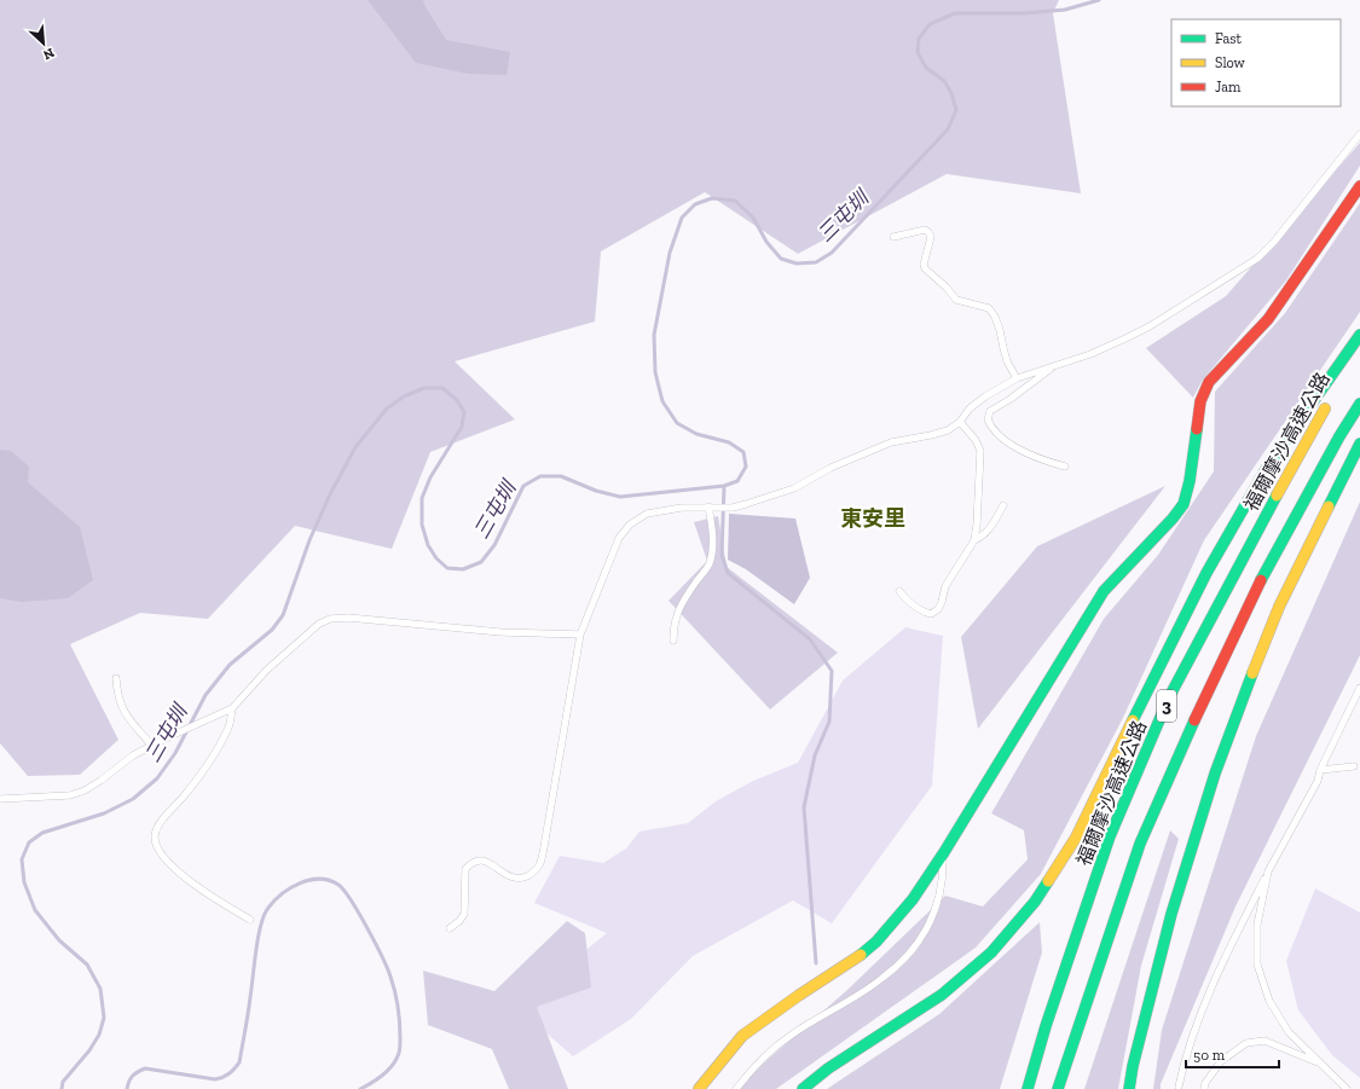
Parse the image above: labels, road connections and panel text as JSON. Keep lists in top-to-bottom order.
{
  "streets": {
    "main road": ["福爾摩沙高速公路", "3"]
  },
  "districts": ["東安里"],
  "water": ["三屯圳"],
  "legend": ["Fast", "Slow", "Jam"],
  "scale_bar": "50 m",
  "north": "bottom right"
}
